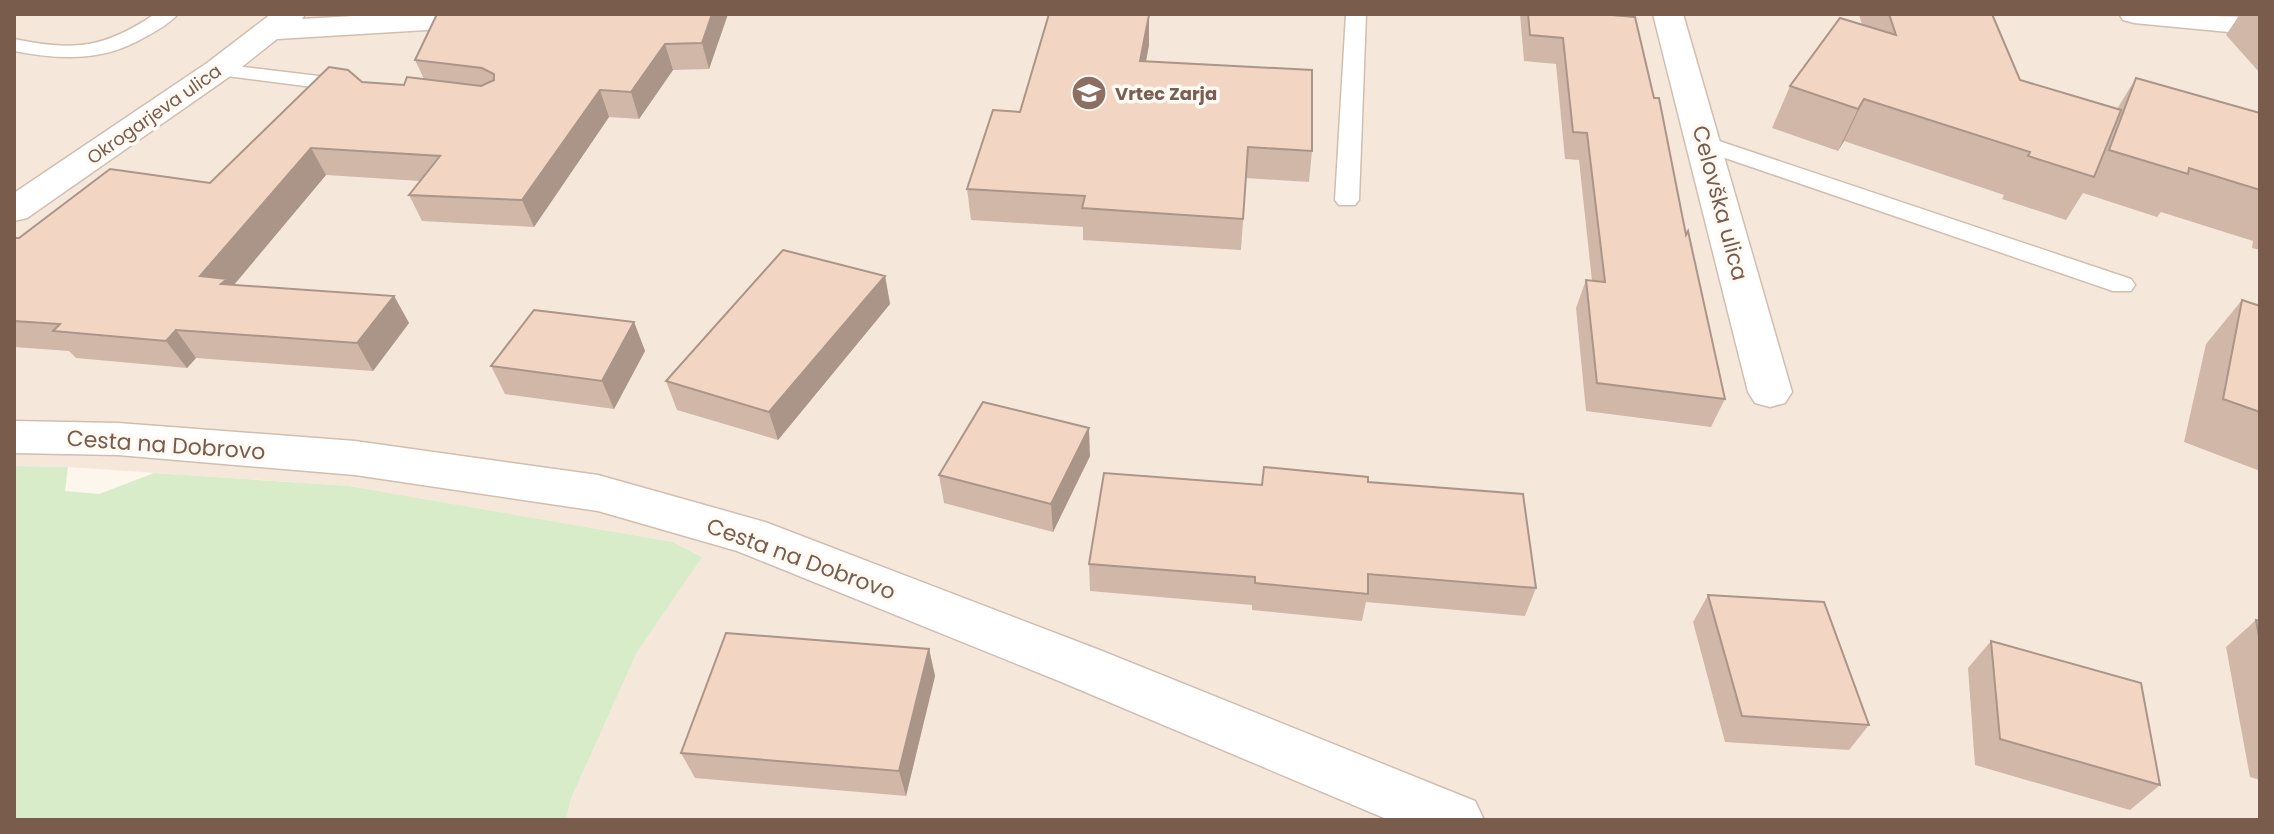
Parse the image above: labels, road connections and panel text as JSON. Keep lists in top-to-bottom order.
{
  "streets": {
    "street": ["Okrogarjeva ulica", "Celovška ulica", "Cesta na Dobrovo"]
  },
  "places": {
    "school or university": ["Vrtec Zarja"]
  }
}
